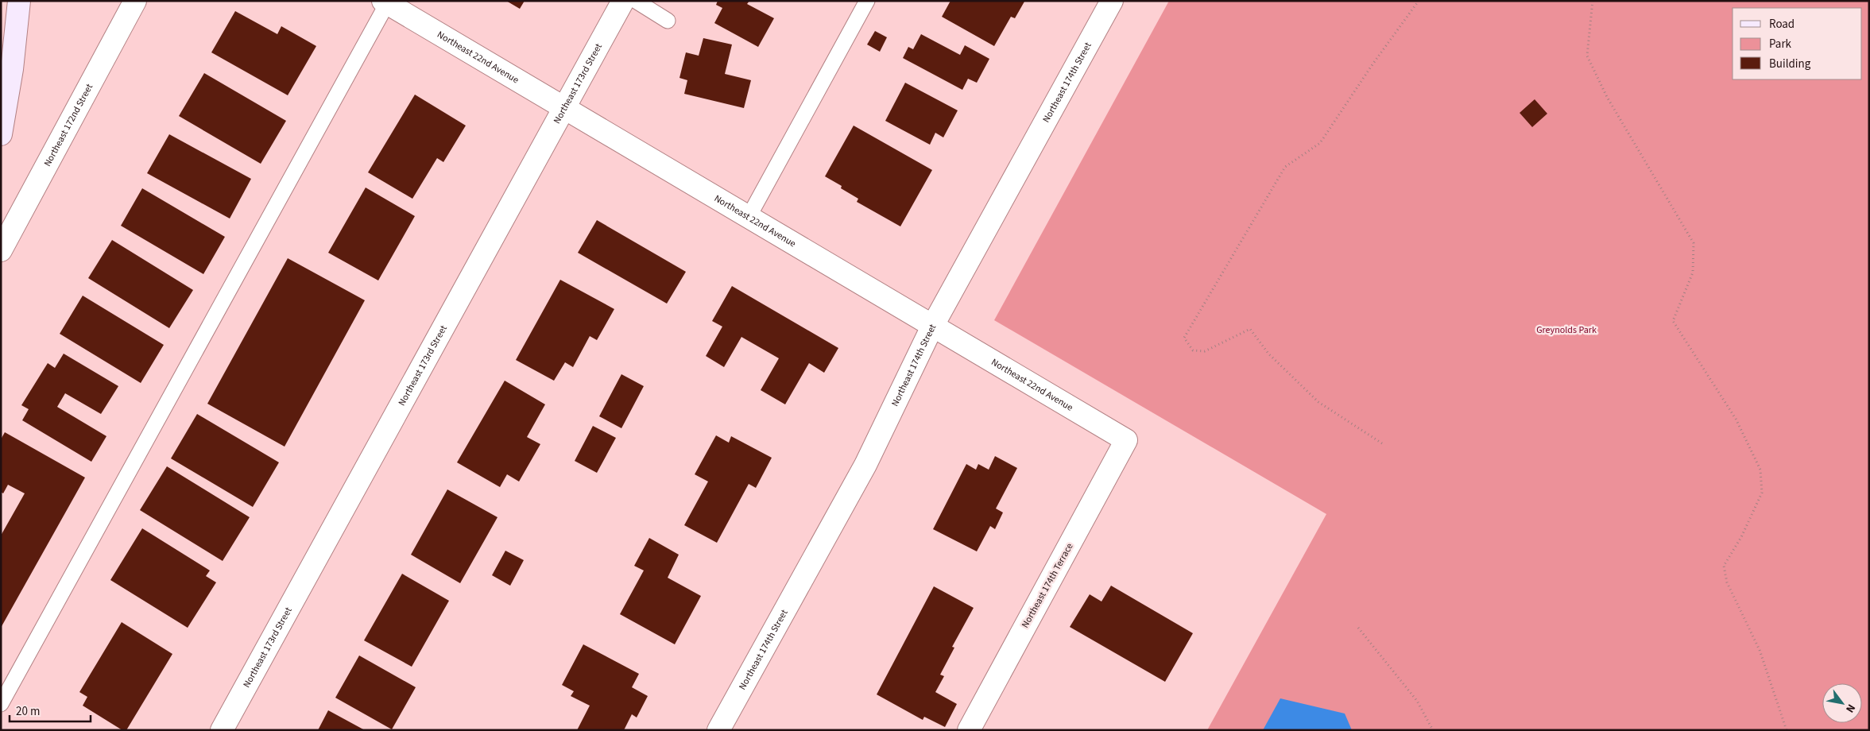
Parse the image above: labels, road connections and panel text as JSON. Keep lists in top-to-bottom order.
{
  "streets": {
    "street": [
      "Northeast 22nd Avenue",
      "Northeast 174th Street",
      "Northeast 173rd Street",
      "Northeast 172nd Street",
      "Northeast 174th Terrace"
    ]
  },
  "crossings": [
    ["Northeast 22nd Avenue", "Northeast 174th Street"],
    ["Northeast 22nd Avenue", "Northeast 173rd Street"],
    ["Northeast 22nd Avenue", "Northeast 174th Terrace"]
  ],
  "parks": ["Greynolds Park"],
  "legend": ["Road", "Park", "Building"],
  "scale_bar": "20 m",
  "north": "bottom right"
}
